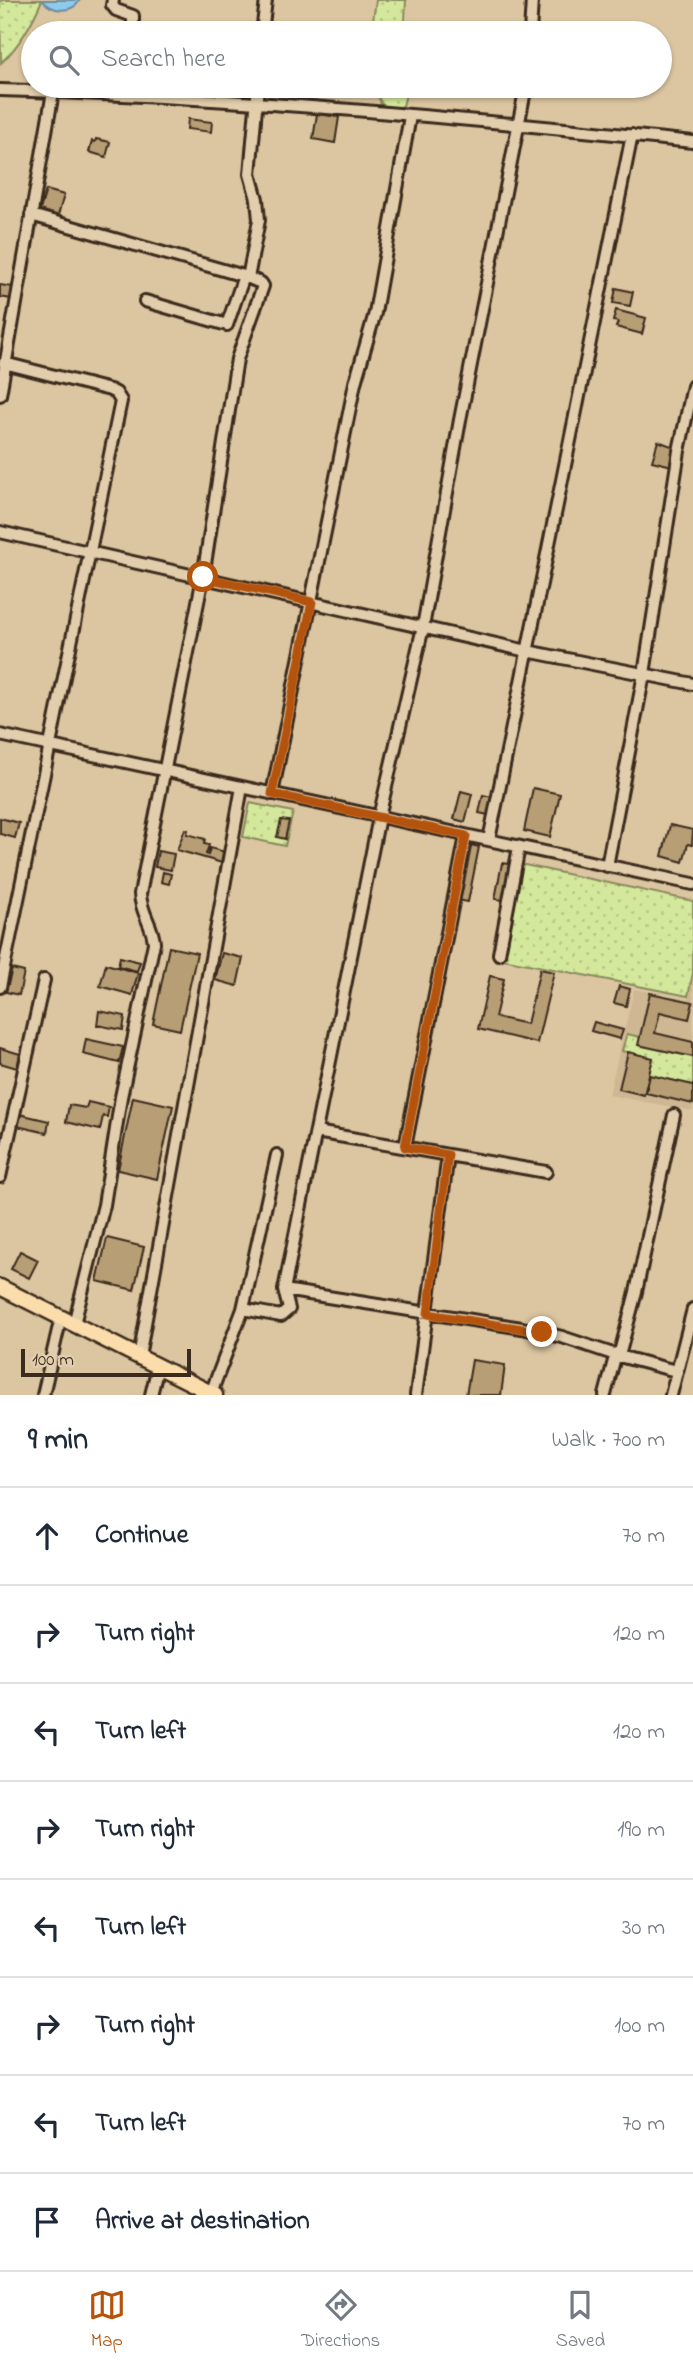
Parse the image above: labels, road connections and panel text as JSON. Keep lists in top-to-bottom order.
{
  "scale_bar": "100 m",
  "page": {
    "search": "Search here",
    "scale": "100 m",
    "heading": ["9 min", "Walk · 700 m"],
    "list": [
      ["Continue", "70 m"],
      ["Turn right", "120 m"],
      ["Turn left", "120 m"],
      ["Turn right", "190 m"],
      ["Turn left", "30 m"],
      ["Turn right", "100 m"],
      ["Turn left", "70 m"],
      "Arrive at destination"
    ],
    "nav": ["Map", "Directions", "Saved"]
  }
}
